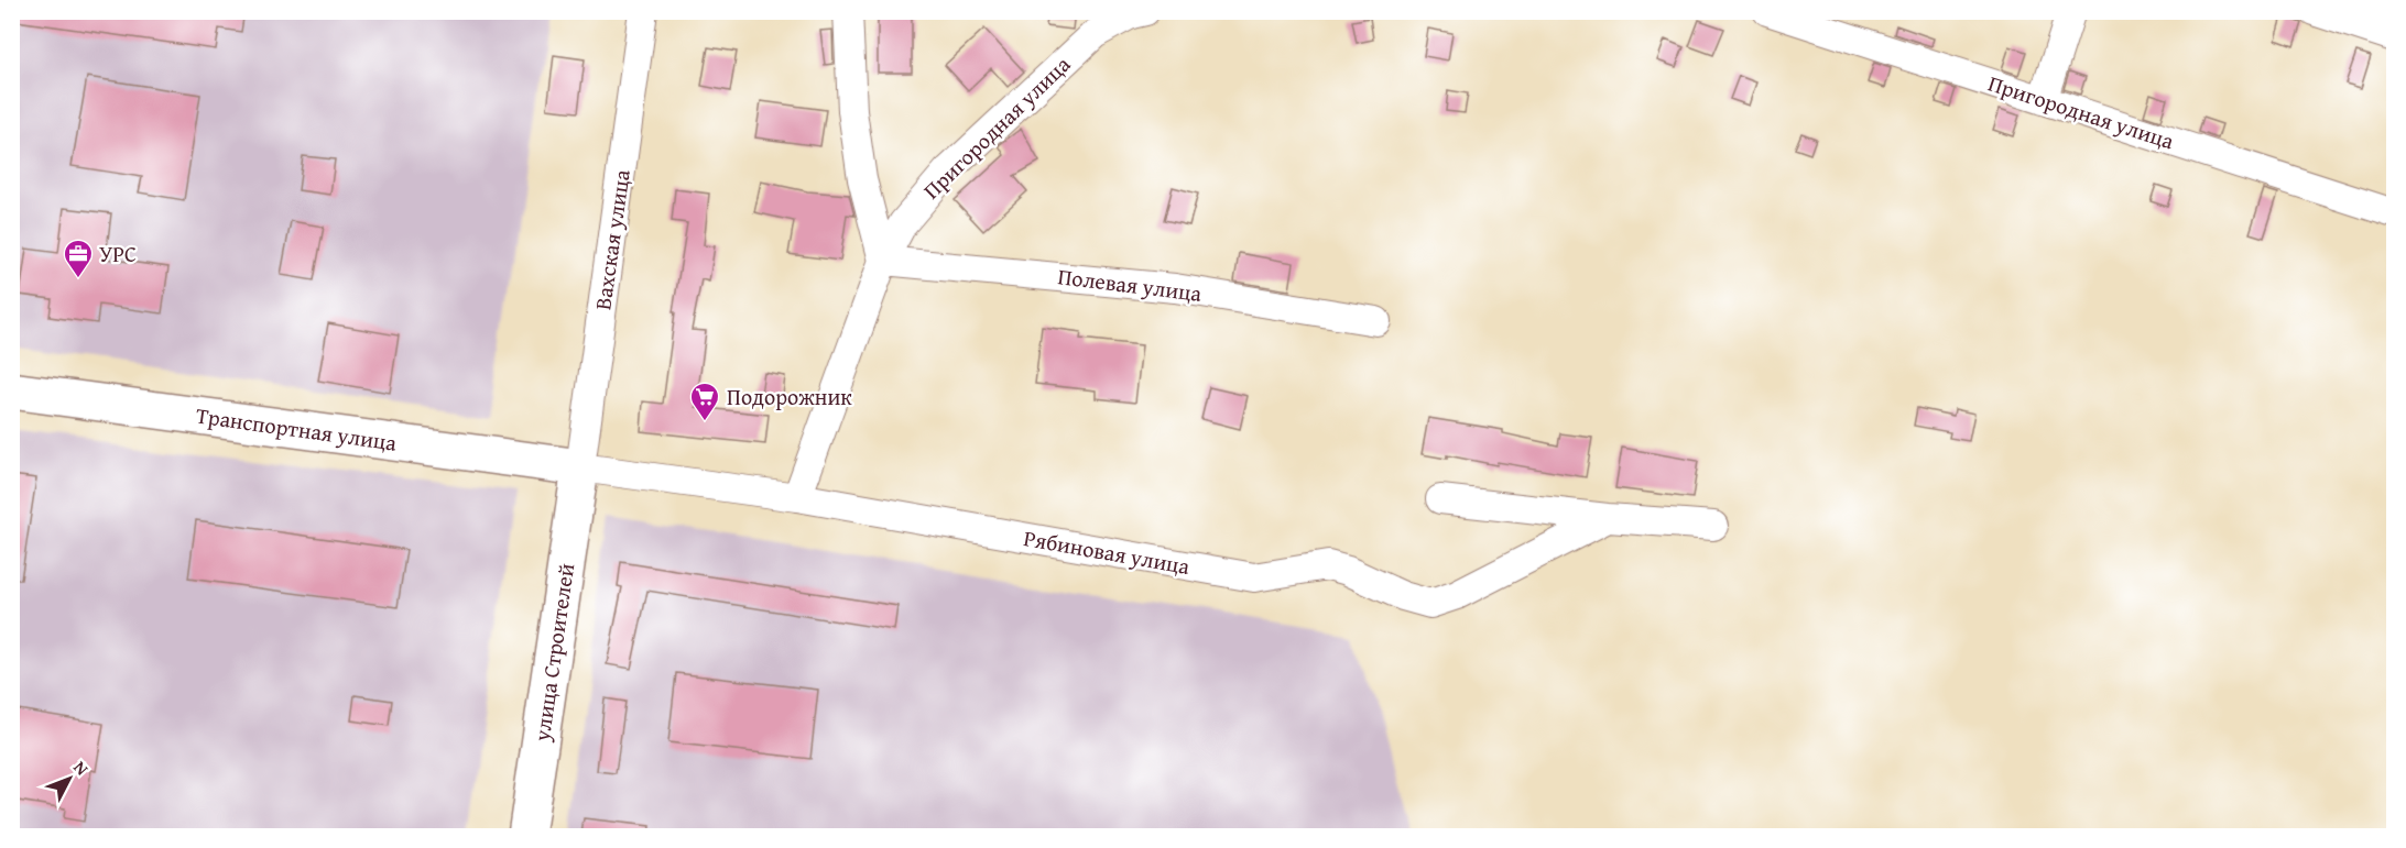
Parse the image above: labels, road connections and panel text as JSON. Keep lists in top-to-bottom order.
{
  "streets": {
    "main road": ["Транспортная улица", "улица Строителей"],
    "street": [
      "Пригородная улица",
      "Вахская улица",
      "Полевая улица",
      "Рябиновая улица"
    ]
  },
  "crossings": [
    ["Пригородная улица", "Полевая улица"],
    ["Пригородная улица", "Рябиновая улица"],
    ["Вахская улица", "Транспортная улица"],
    ["Вахская улица", "Рябиновая улица"],
    ["Вахская улица", "улица Строителей"],
    ["Транспортная улица", "Рябиновая улица"],
    ["Транспортная улица", "улица Строителей"],
    ["Рябиновая улица", "улица Строителей"]
  ],
  "places": {
    "office": ["УРС"],
    "supermarket": ["Подорожник"]
  },
  "north": "top right"
}
